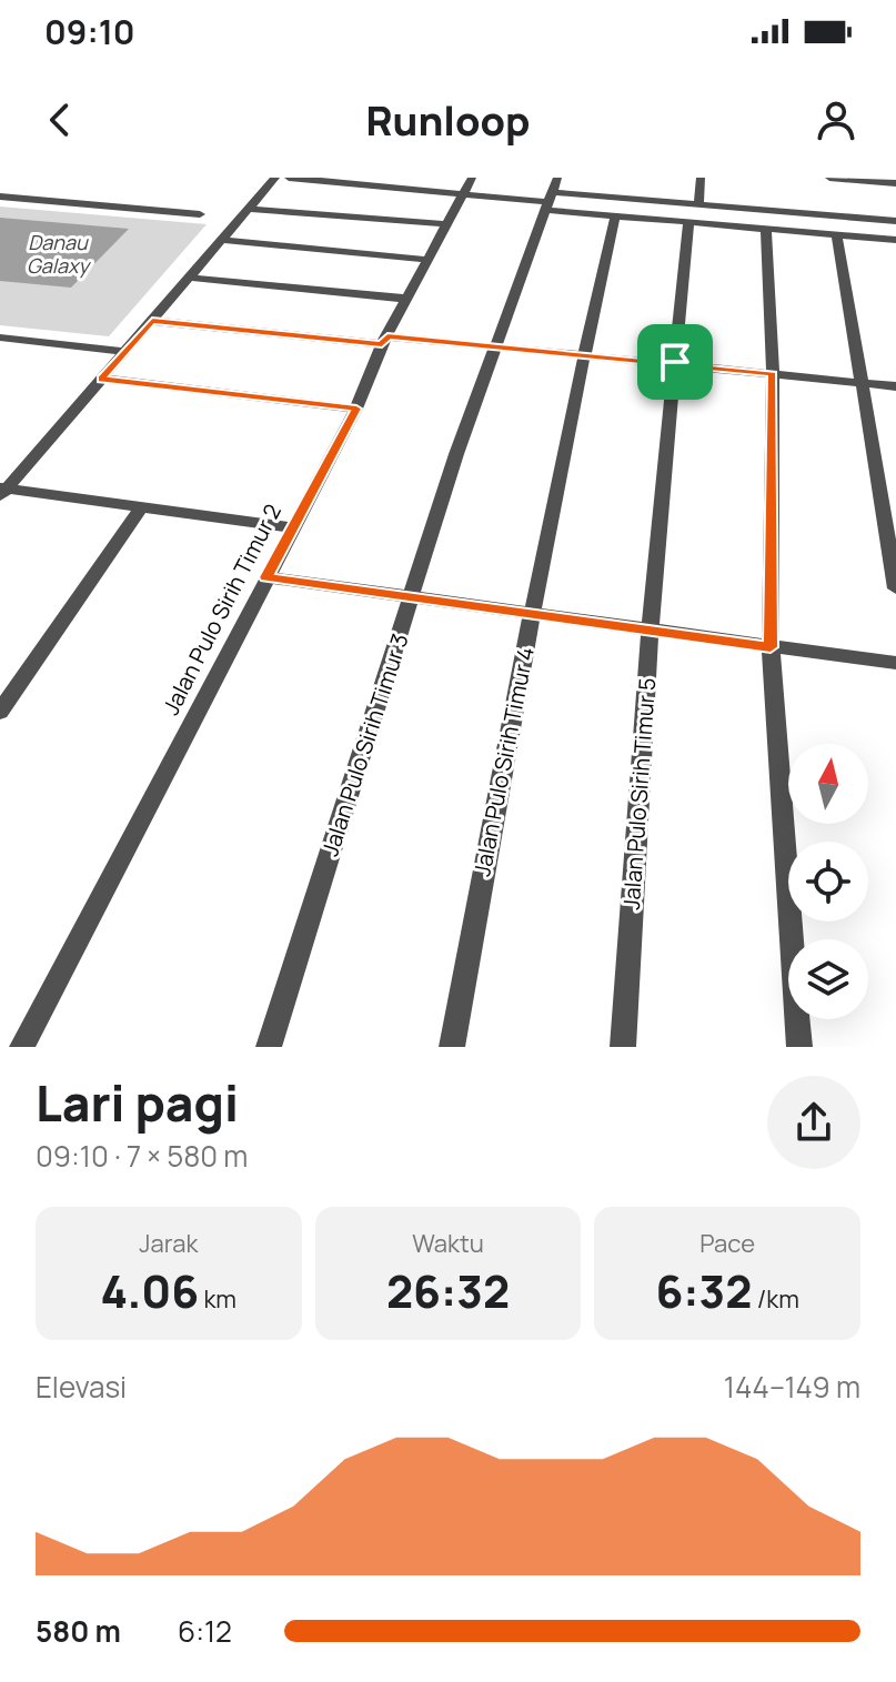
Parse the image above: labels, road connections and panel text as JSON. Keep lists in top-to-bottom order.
{
  "streets": {
    "street": [
      "Jalan Pulo Sirih Timur 2",
      "Jalan Pulo Sirih Timur 3",
      "Jalan Pulo Sirih Timur 4",
      "Jalan Pulo Sirih Timur 5"
    ]
  },
  "water": ["Danau Galaxy"],
  "north": "top",
  "page": {
    "status": "09:10",
    "header": "Runloop",
    "heading": ["Lari pagi", "09:10 · 7 × 580 m"],
    "stats": [
      ["Jarak", "4.06 km"],
      ["Waktu", "26:32"],
      ["Pace", "6:32 /km"]
    ],
    "chart": ["Elevasi", "144–149 m"],
    "list": [
      {
        "name": "580 m",
        "note": "6:12"
      }
    ]
  }
}
